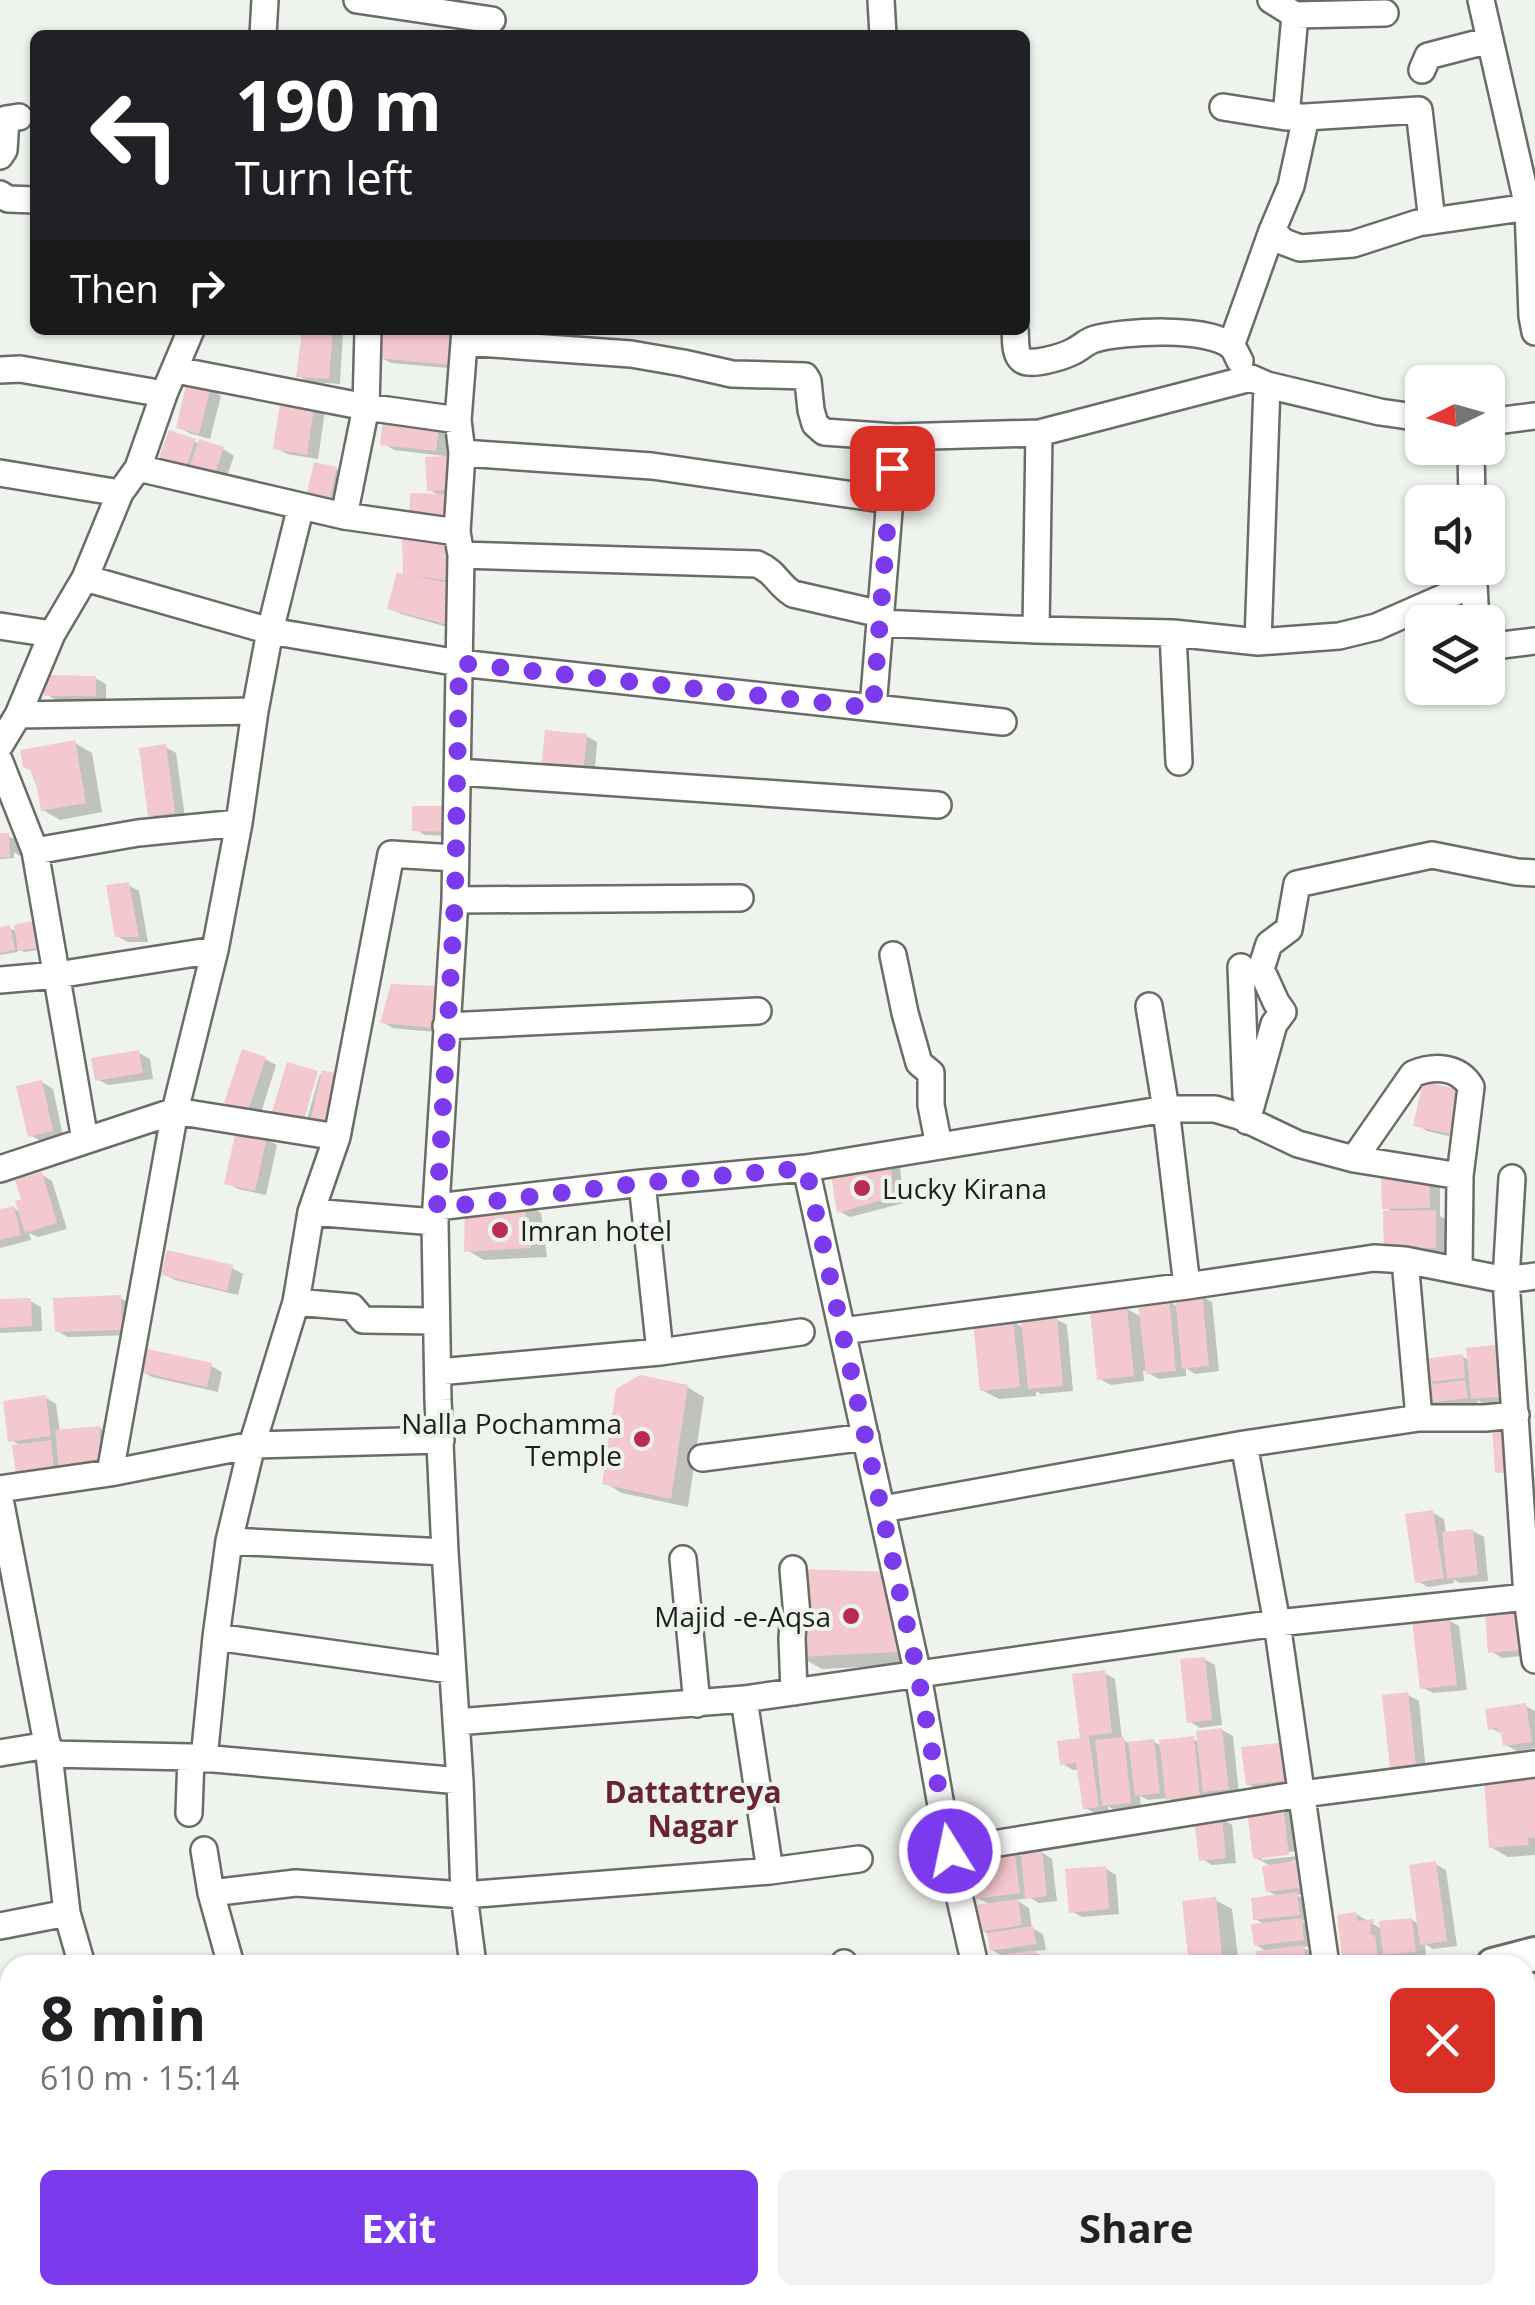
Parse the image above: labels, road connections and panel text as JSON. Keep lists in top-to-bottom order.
{
  "districts": ["Dattattreya Nagar"],
  "places": [
    "Lucky Kirana",
    "Imran hotel",
    "Nalla Pochamma Temple",
    "Majid -e-Aqsa"
  ],
  "north": "left",
  "page": {
    "turn": ["190 m", "Turn left"],
    "then": "Then",
    "heading": ["8 min", "610 m · 15:14"],
    "buttons": ["Exit", "Share"]
  }
}
